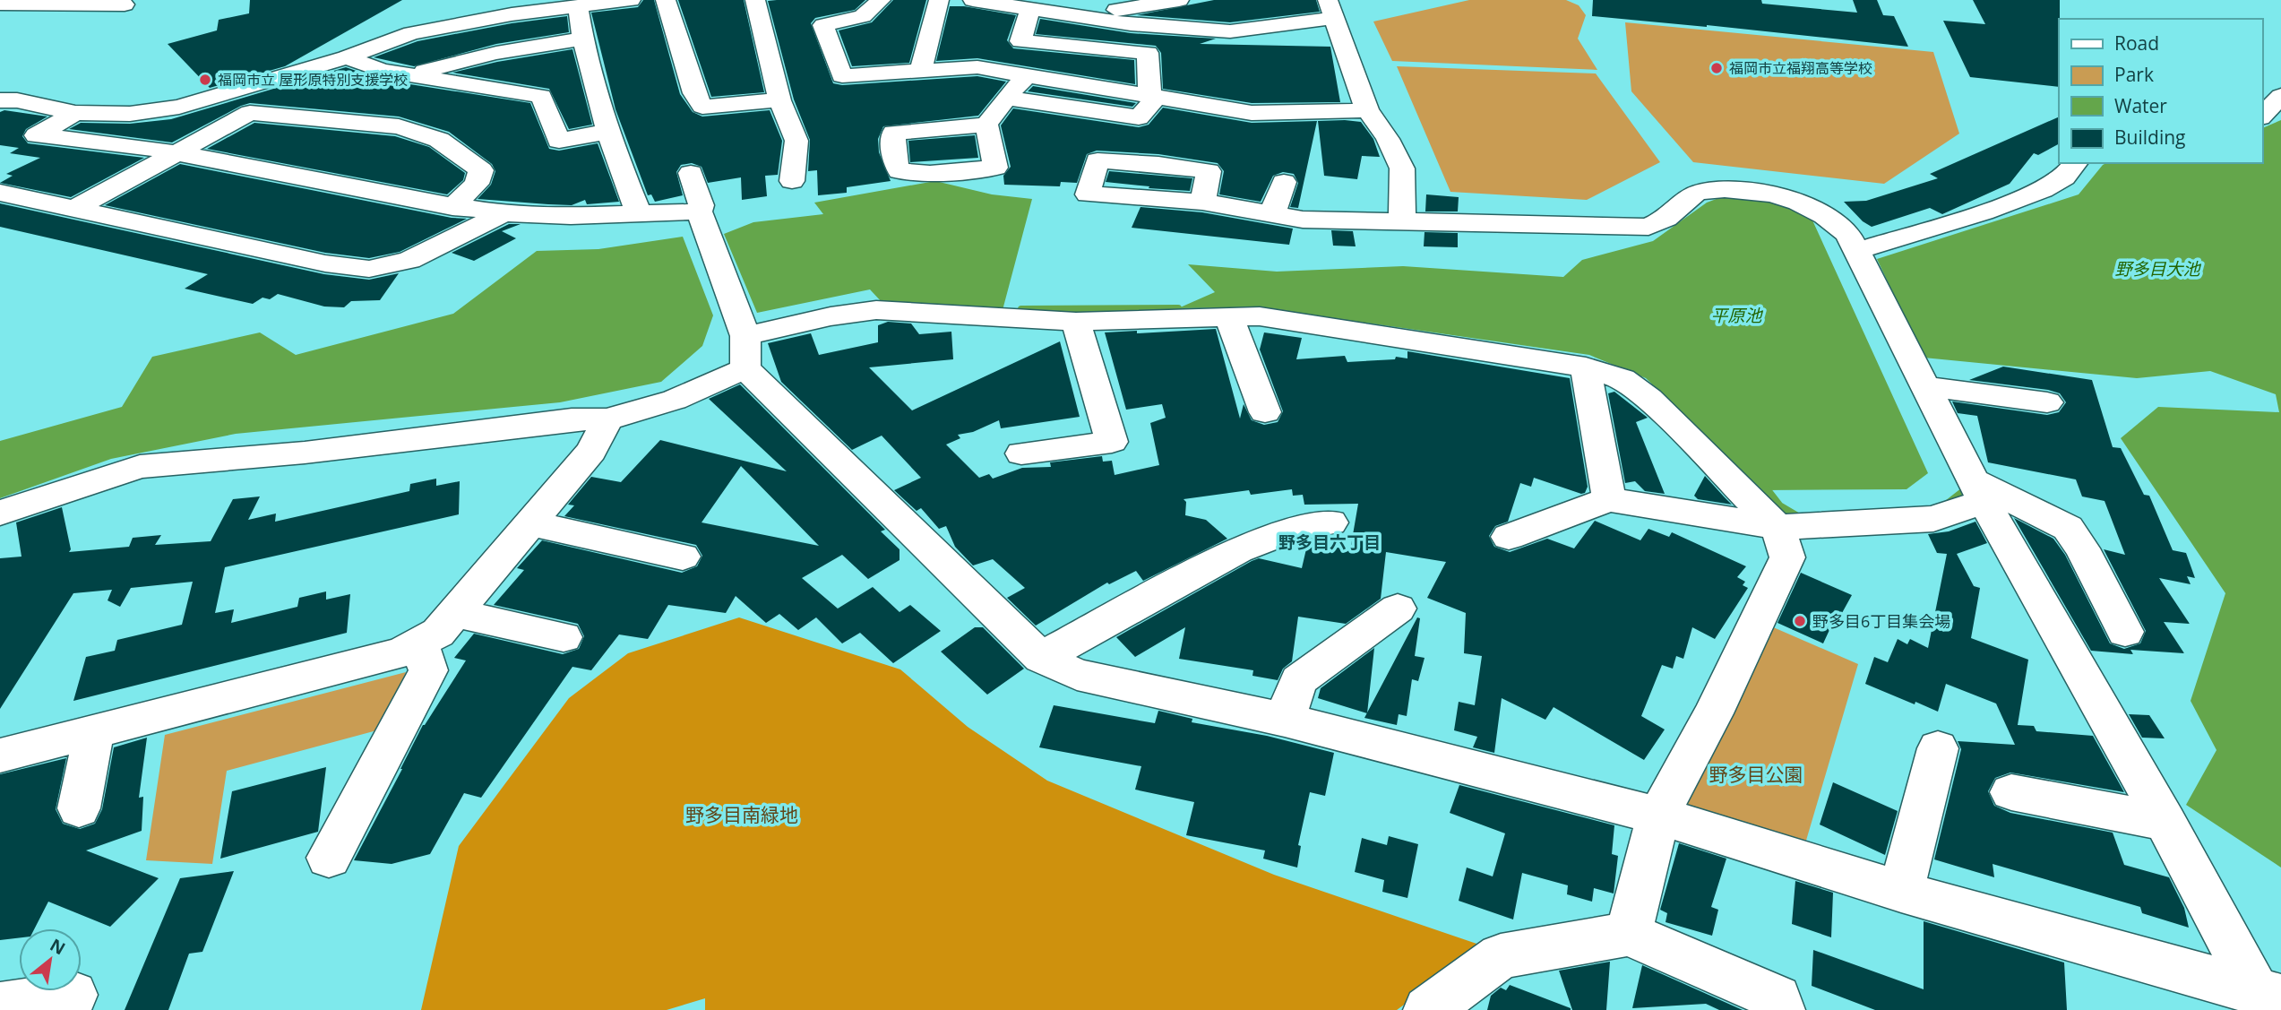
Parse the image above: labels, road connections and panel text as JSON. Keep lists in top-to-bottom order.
{
  "districts": ["野多目六丁目"],
  "water": ["野多目大池", "平原池"],
  "parks": ["野多目公園", "野多目南緑地"],
  "places": ["福岡市立福翔高等学校", "福岡市立 屋形原特別支援学校", "野多目6丁目集会場"],
  "legend": [
    "Road",
    "Park",
    "Water",
    "Building"
  ],
  "north": "top right"
}
